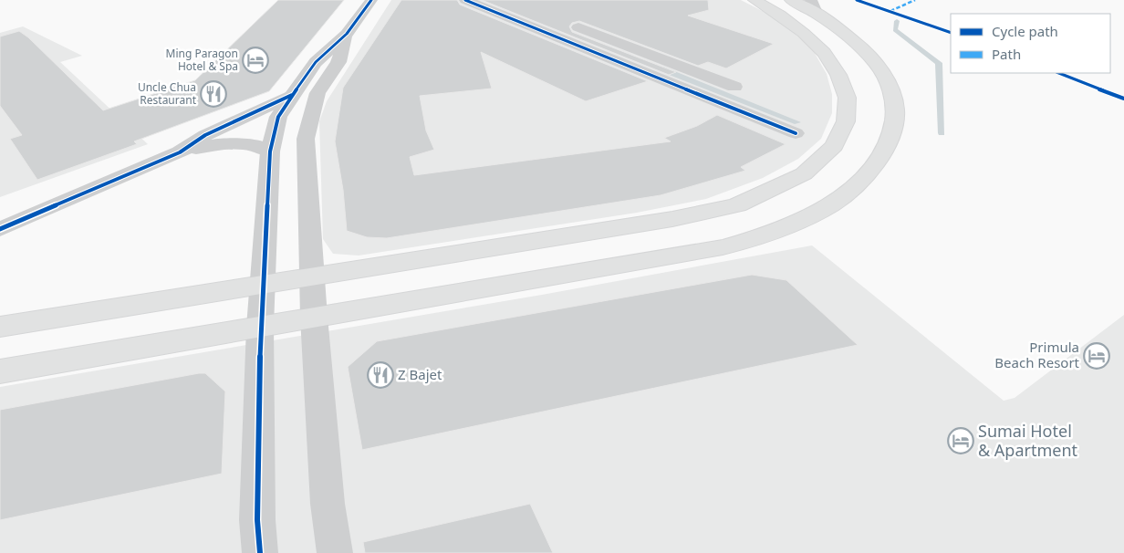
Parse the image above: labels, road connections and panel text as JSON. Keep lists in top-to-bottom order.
{
  "places": {
    "hotel": ["Ming Paragon Hotel & Spa", "Primula Beach Resort", "Sumai Hotel & Apartment"],
    "restaurant": ["Uncle Chua Restaurant", "Z Bajet"]
  },
  "legend": ["Cycle path", "Path"]
}
